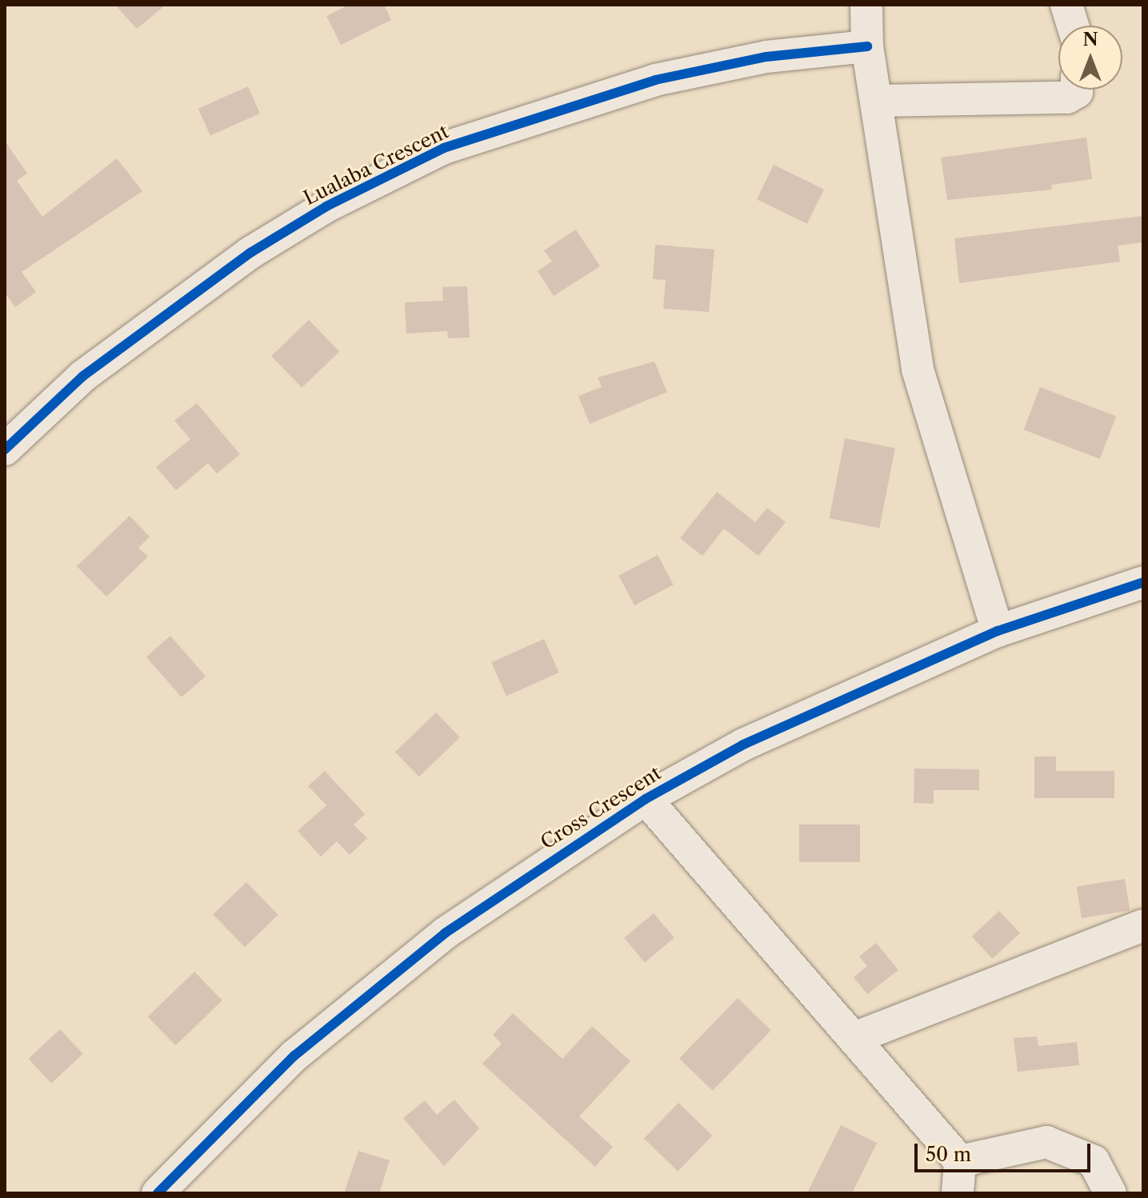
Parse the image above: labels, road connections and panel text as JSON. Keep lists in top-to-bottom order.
{
  "streets": {
    "street": ["Lualaba Crescent", "Cross Crescent"]
  },
  "scale_bar": "50 m",
  "north": "top"
}
